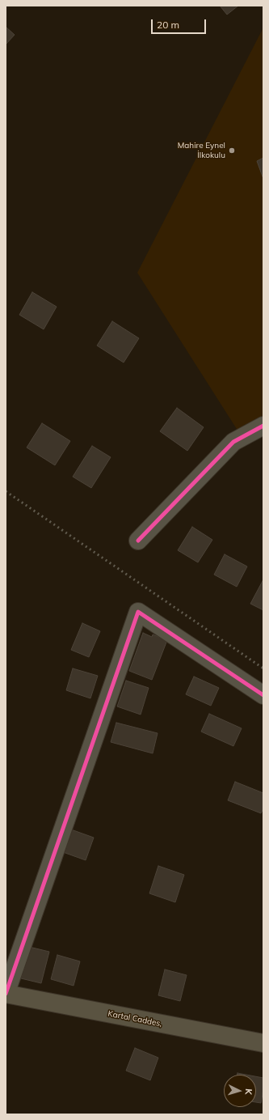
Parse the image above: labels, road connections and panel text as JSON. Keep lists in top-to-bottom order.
{
  "streets": {
    "main road": ["Kartal Caddes,"]
  },
  "places": ["Mahire Eynel İlkokulu"],
  "scale_bar": "20 m",
  "north": "right"
}
